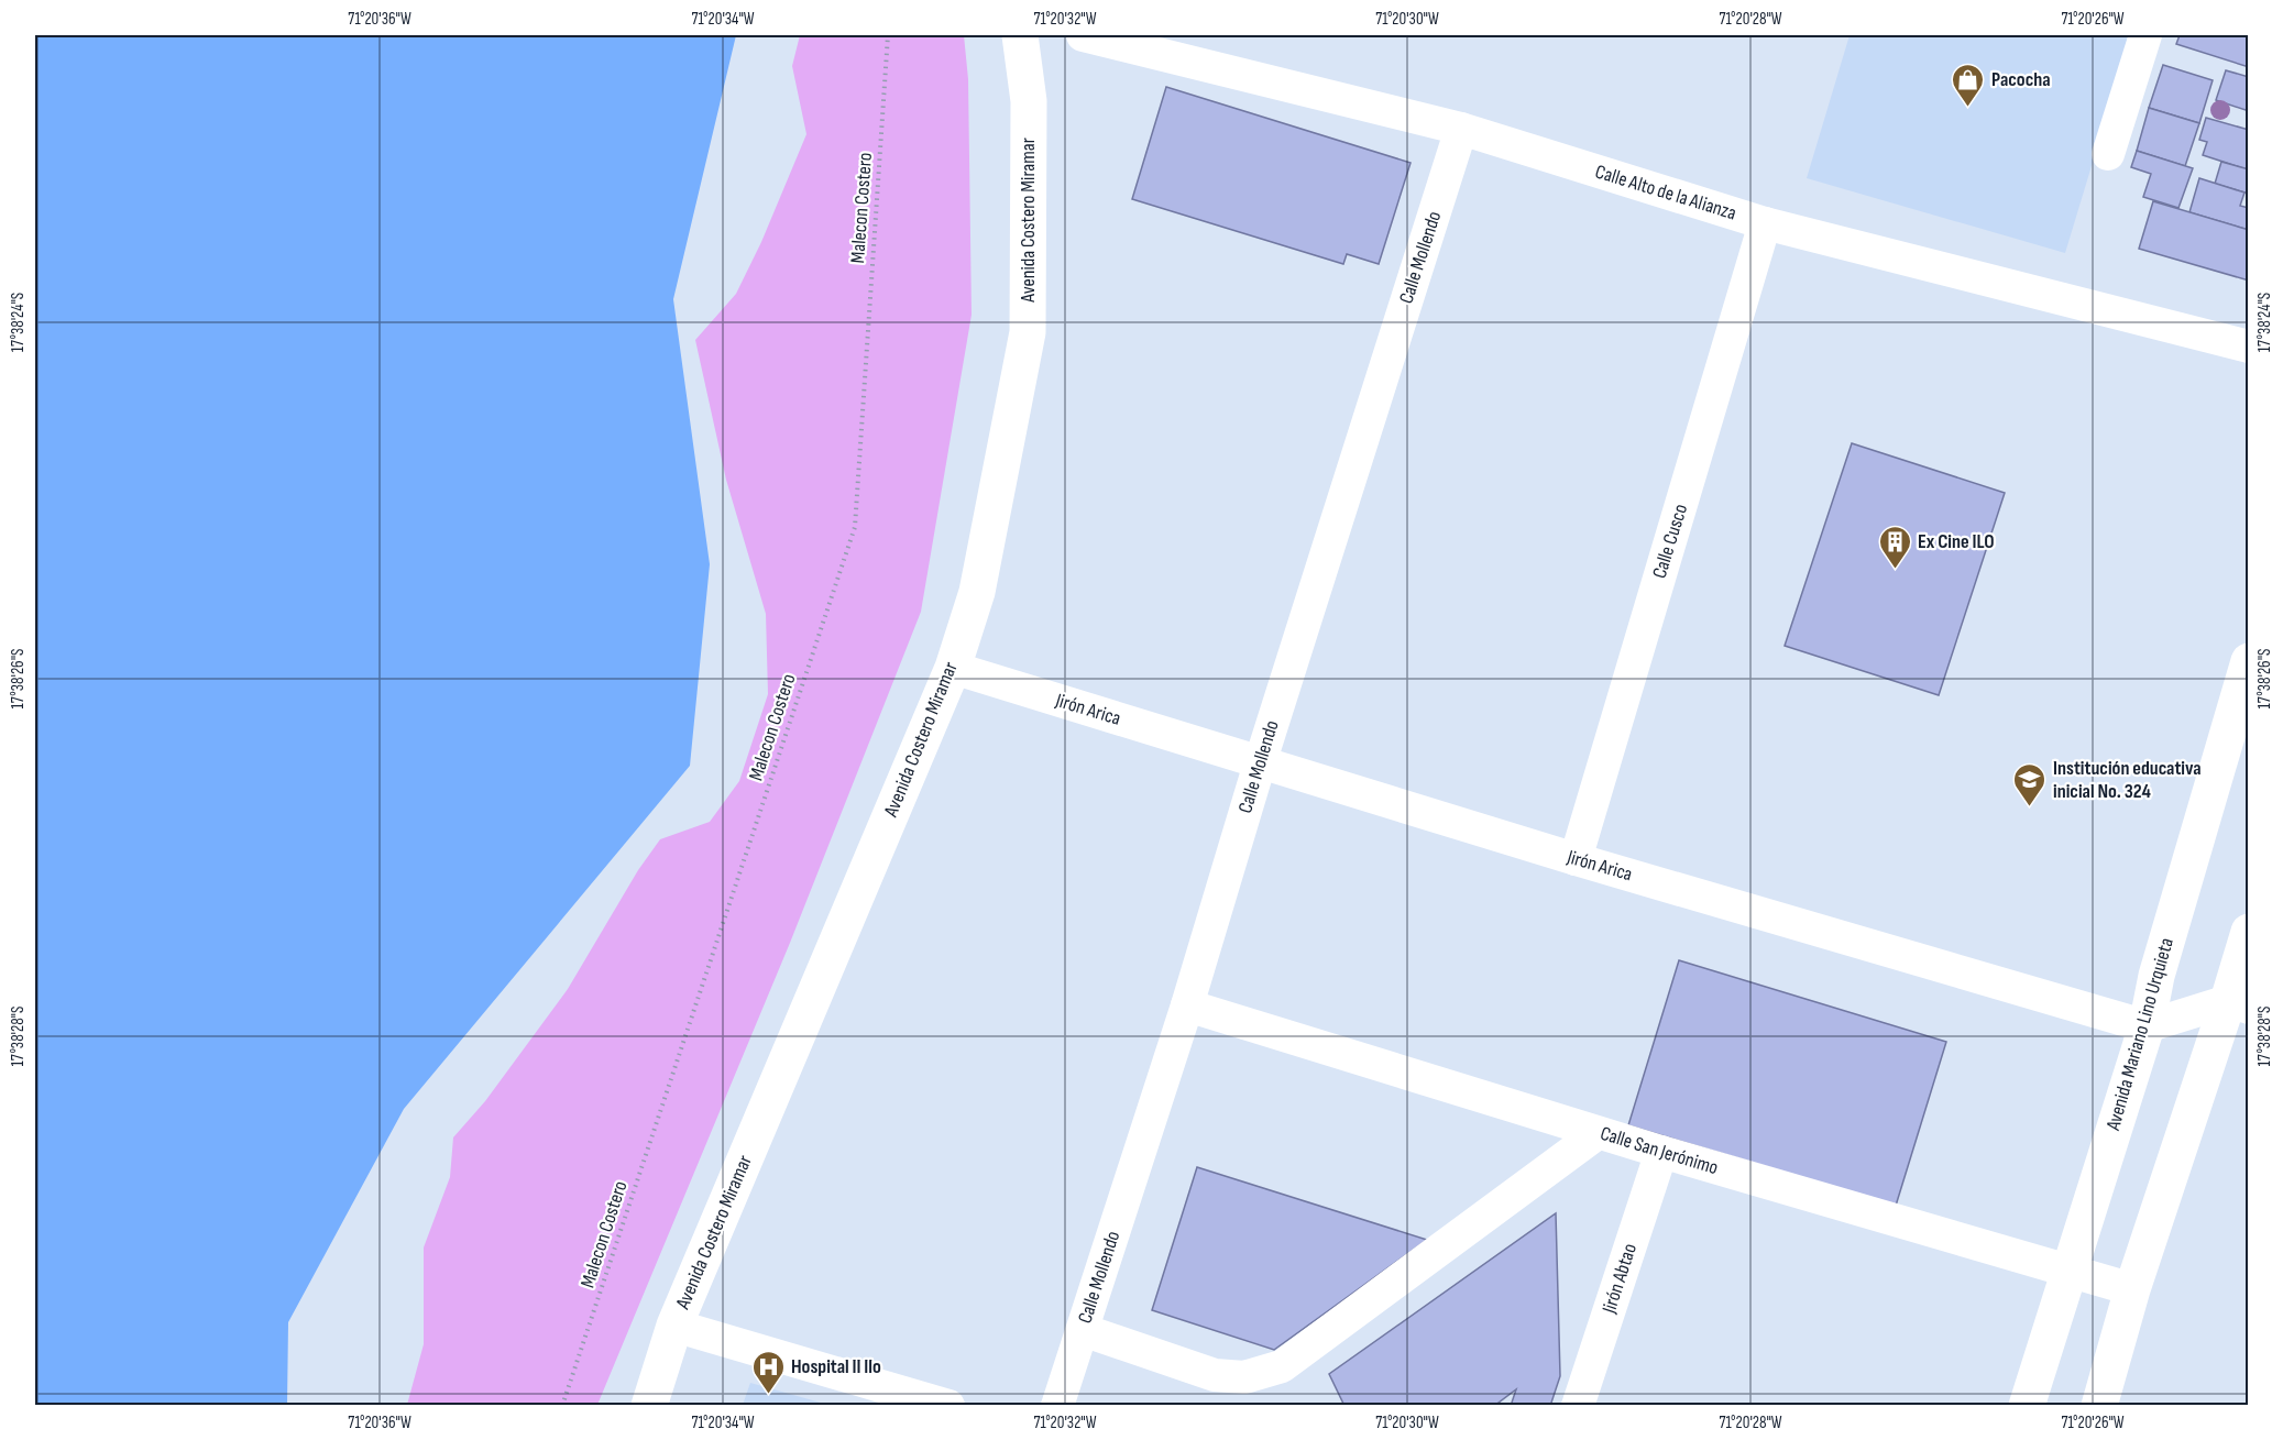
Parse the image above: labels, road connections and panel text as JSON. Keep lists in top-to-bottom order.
{
  "streets": {
    "street": [
      "Calle Alto de la Alianza",
      "Avenida Costero Miramar",
      "Calle Mollendo",
      "Calle Cusco",
      "Jirón Arica",
      "Avenida Mariano Lino Urquieta",
      "Calle San Jerónimo",
      "Jirón Abtao"
    ],
    "path": ["Malecon Costero"]
  },
  "crossings": [
    ["Calle Alto de la Alianza", "Calle Mollendo"],
    ["Calle Alto de la Alianza", "Calle Cusco"],
    ["Avenida Costero Miramar", "Jirón Arica"],
    ["Calle Mollendo", "Jirón Arica"],
    ["Calle Mollendo", "Calle San Jerónimo"],
    ["Calle Cusco", "Jirón Arica"],
    ["Jirón Arica", "Avenida Mariano Lino Urquieta"],
    ["Avenida Mariano Lino Urquieta", "Calle San Jerónimo"],
    ["Calle San Jerónimo", "Jirón Abtao"]
  ],
  "places": {
    "shop": ["Pacocha"],
    "building": ["Ex Cine ILO"],
    "school or university": ["Institución educativa inicial No. 324"],
    "hospital": ["Hospital II Ilo"]
  },
  "coordinates": [
    "71°20'36\"W",
    "71°20'34\"W",
    "71°20'32\"W",
    "71°20'30\"W",
    "71°20'28\"W",
    "71°20'26\"W",
    "17°38'24\"S",
    "17°38'26\"S",
    "17°38'28\"S"
  ]
}
